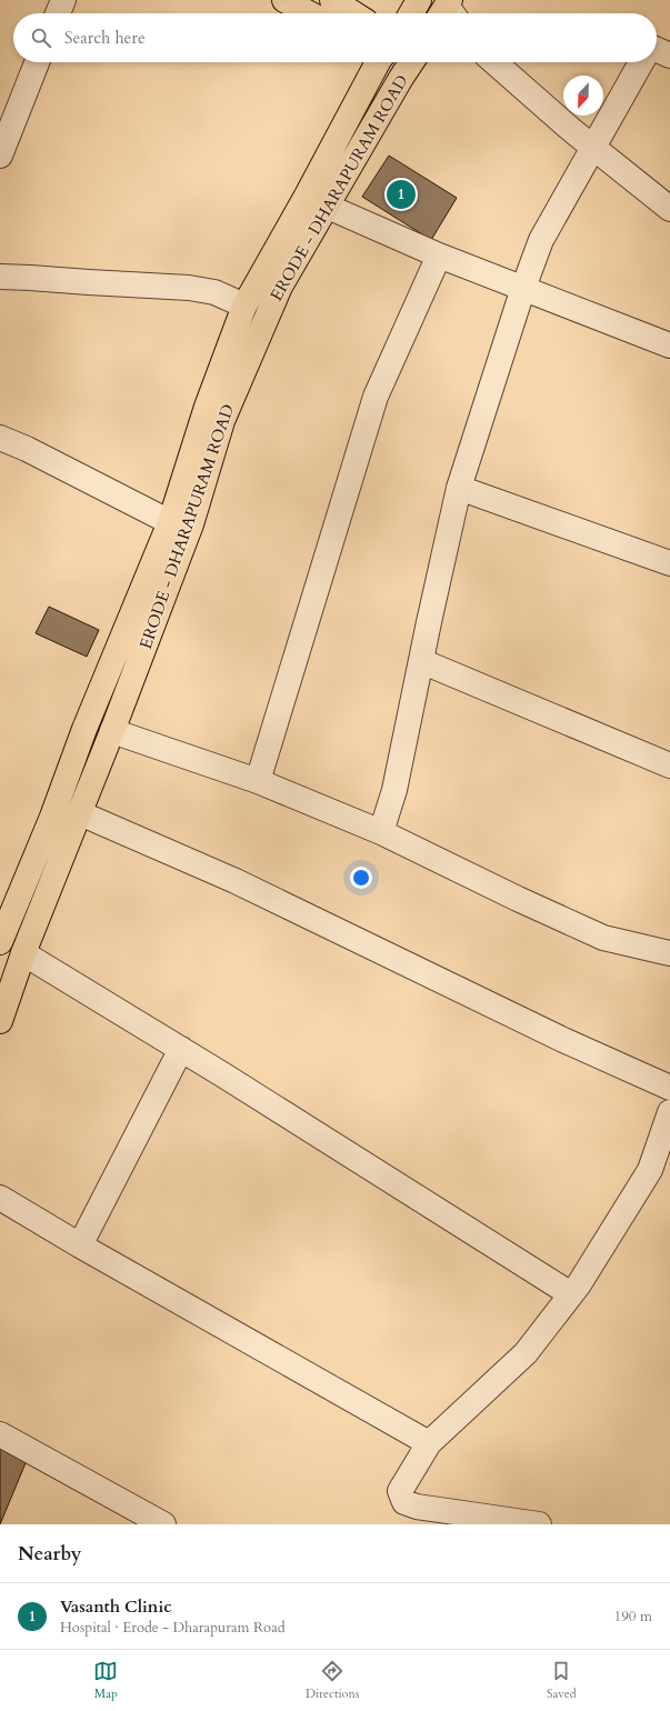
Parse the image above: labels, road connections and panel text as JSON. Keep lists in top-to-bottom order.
{
  "streets": {
    "main road": ["ERODE - DHARAPURAM ROAD"]
  },
  "north": "bottom",
  "page": {
    "search": "Search here",
    "pins": "1",
    "heading": "Nearby",
    "list": [
      {
        "mark": "1",
        "name": "Vasanth Clinic",
        "note": "Hospital · Erode - Dharapuram Road",
        "value": "190 m"
      }
    ],
    "nav": ["Map", "Directions", "Saved"]
  }
}
